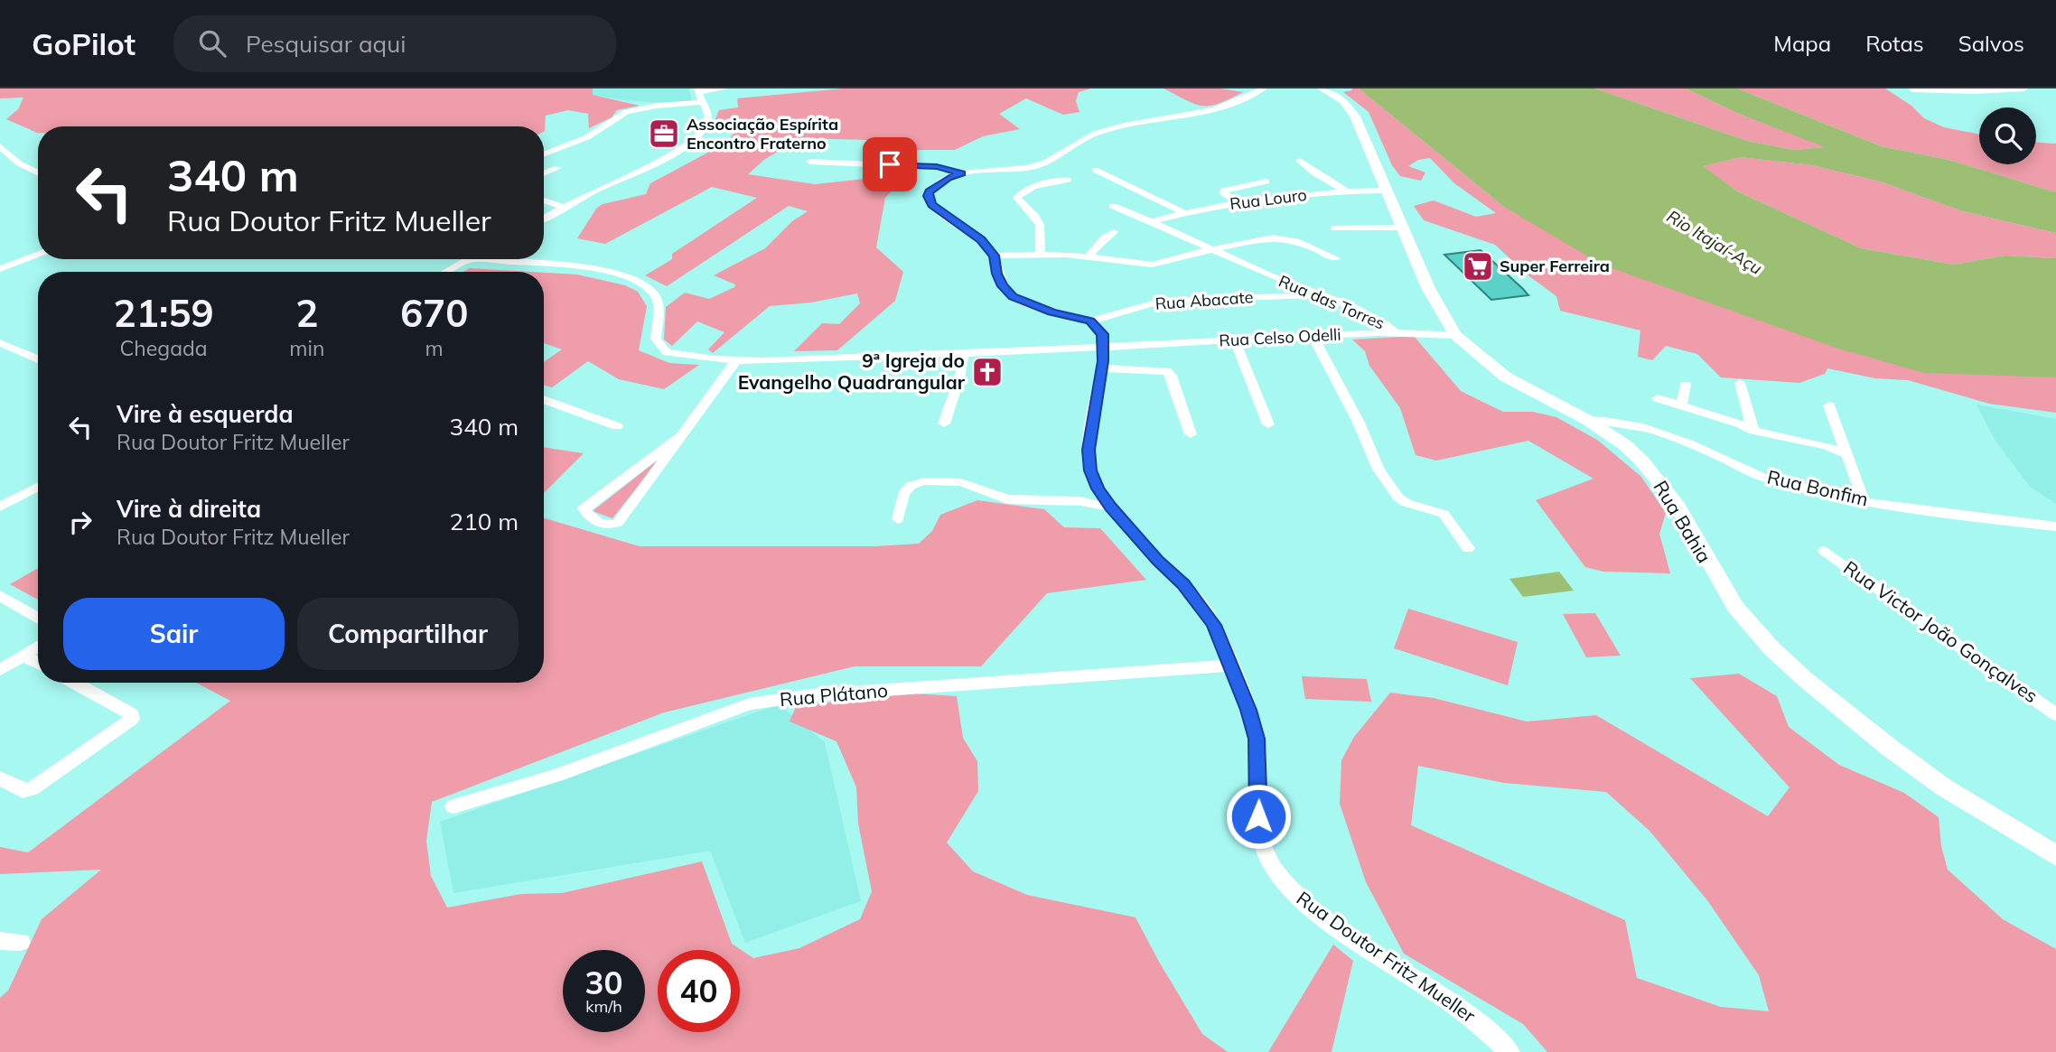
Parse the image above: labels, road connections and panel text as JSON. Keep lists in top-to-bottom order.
{
  "streets": {
    "main road": ["Rua Bahia"],
    "street": [
      "Rua Louro",
      "Rua Abacate",
      "Rua das Torres",
      "Rua Celso Odelli",
      "Rua Bonfim",
      "Rua Victor João Gonçalves",
      "Rua Plátano",
      "Rua Doutor Fritz Mueller"
    ]
  },
  "crossings": [
    ["Rua Louro", "Rua das Torres"],
    ["Rua Louro", "Rua Bahia"],
    ["Rua Abacate", "Rua das Torres"],
    ["Rua das Torres", "Rua Celso Odelli"],
    ["Rua Celso Odelli", "Rua Bahia"],
    ["Rua Celso Odelli", "Rua Doutor Fritz Mueller"],
    ["Rua Bonfim", "Rua Bahia"],
    ["Rua Plátano", "Rua Doutor Fritz Mueller"]
  ],
  "water": ["Rio Itajaí-Açu"],
  "places": {
    "office": ["Associação Espírita Encontro Fraterno"],
    "supermarket": ["Super Ferreira"],
    "church": ["9ª Igreja do Evangelho Quadrangular"]
  },
  "page": {
    "header": "GoPilot",
    "search": "Pesquisar aqui",
    "nav": ["Mapa", "Rotas", "Salvos"],
    "turn": ["340 m", "Rua Doutor Fritz Mueller"],
    "eta": [
      "21:59",
      "Chegada",
      "2",
      "min",
      "670",
      "m"
    ],
    "list": [
      {
        "name": "Vire à esquerda",
        "note": "Rua Doutor Fritz Mueller",
        "value": "340 m"
      },
      {
        "name": "Vire à direita",
        "note": "Rua Doutor Fritz Mueller",
        "value": "210 m"
      }
    ],
    "buttons": ["Sair", "Compartilhar"],
    "speed": "30 km/h",
    "limit": "40"
  }
}
